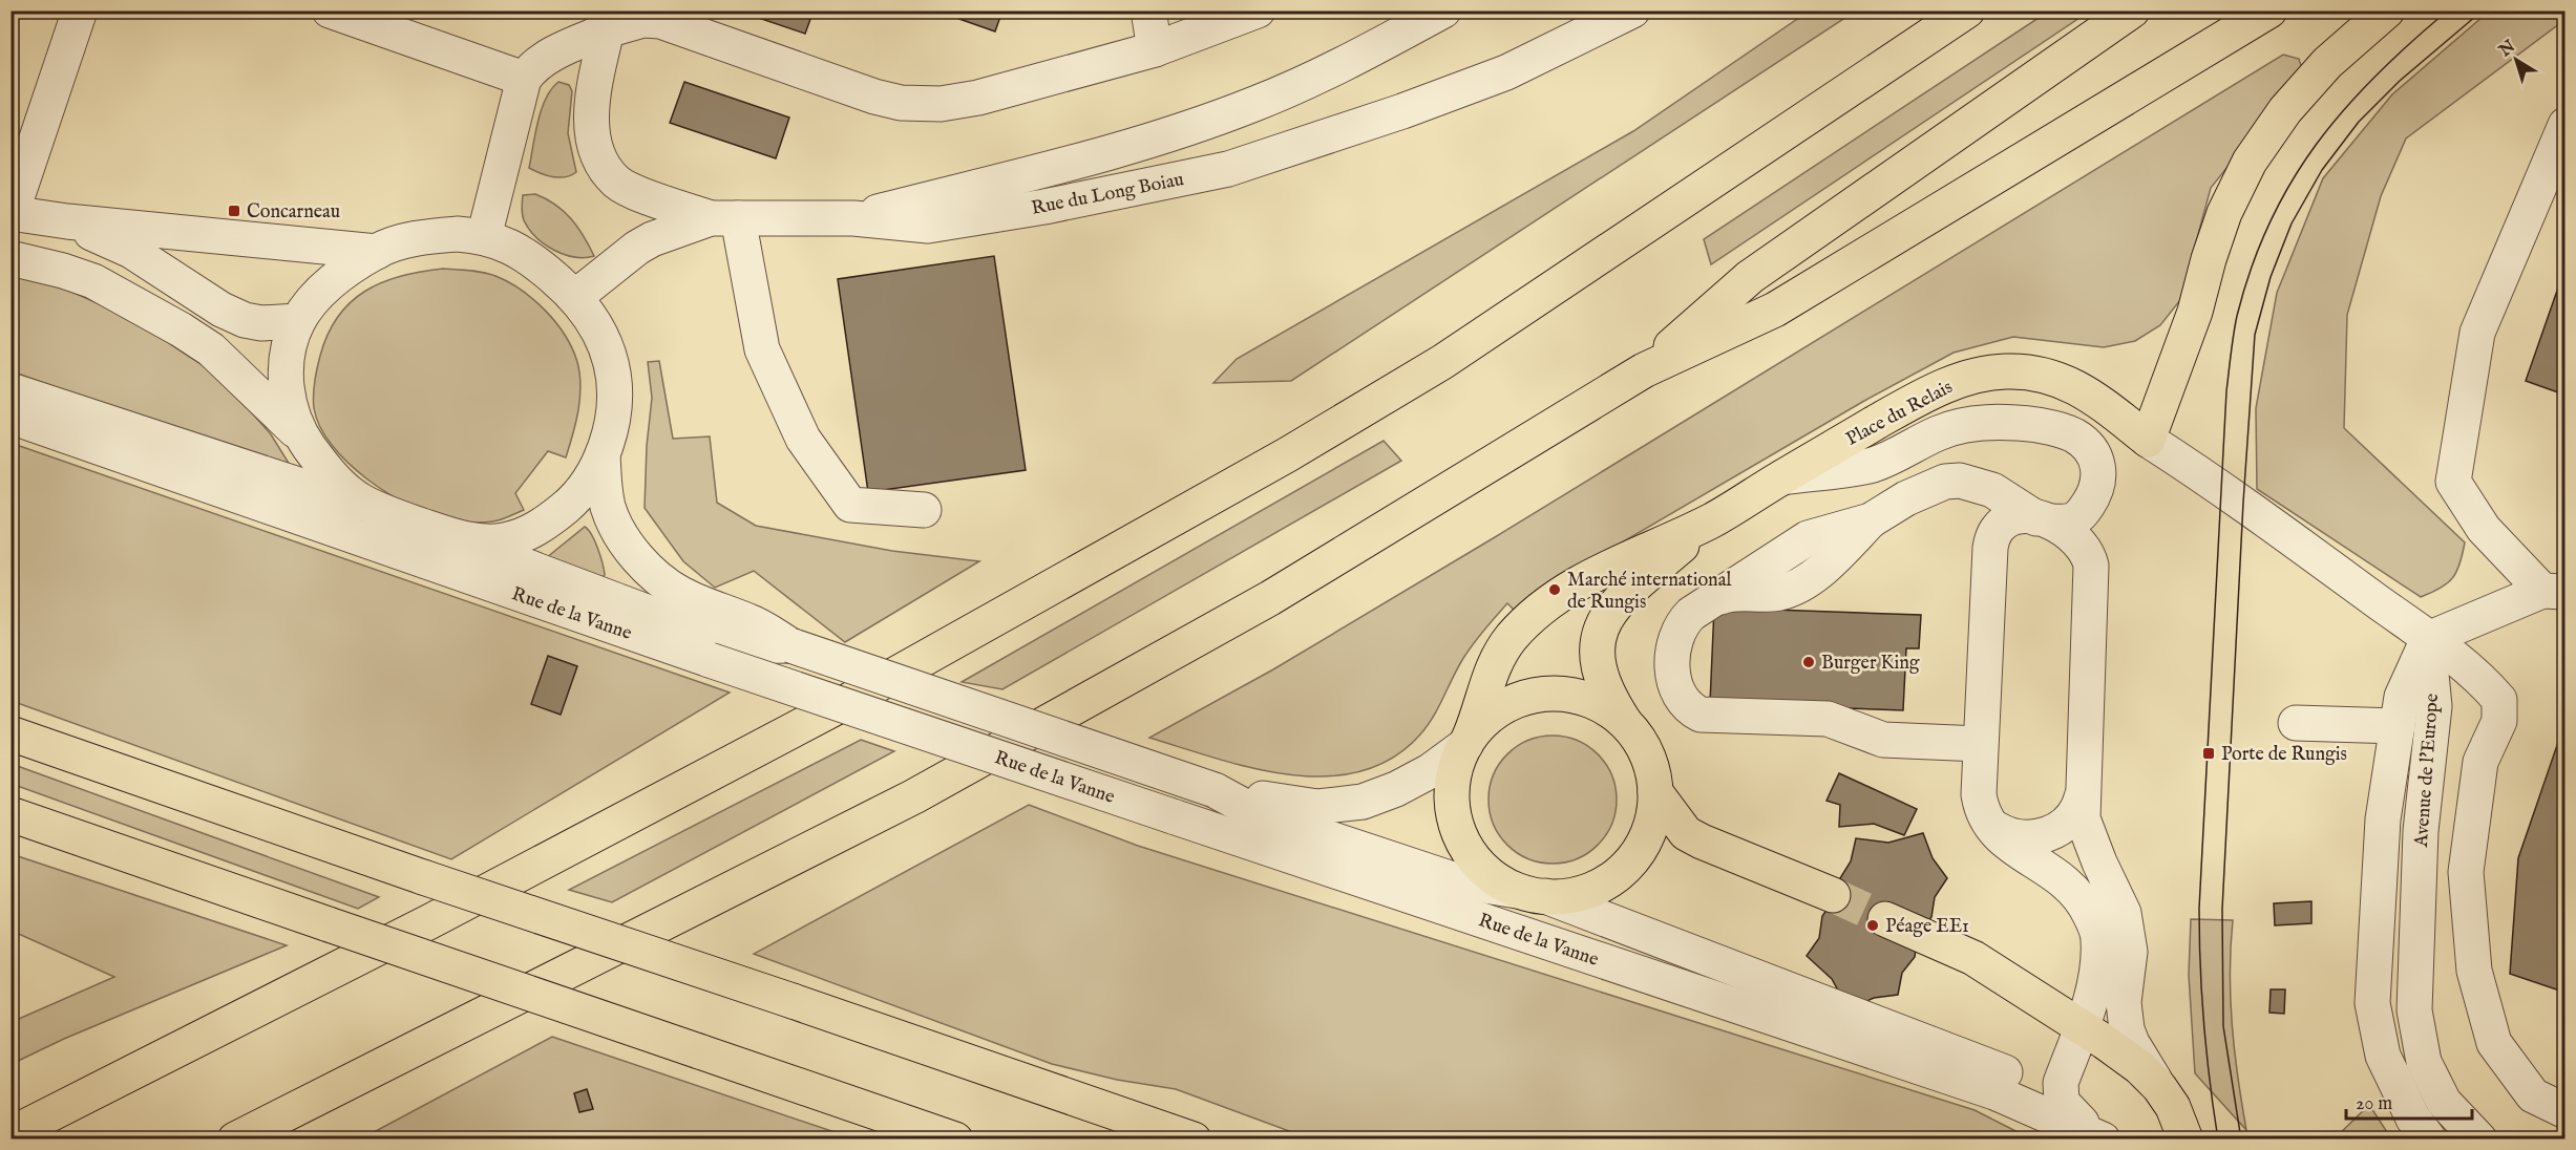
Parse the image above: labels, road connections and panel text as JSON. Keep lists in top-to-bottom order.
{
  "streets": {
    "main road": ["Place du Relais"],
    "street": ["Rue du Long Boiau", "Rue de la Vanne", "Avenue de l'Europe"]
  },
  "crossings": [
    ["Place du Relais", "Rue de la Vanne"],
    ["Place du Relais", "Avenue de l'Europe"]
  ],
  "places": {
    "transit": ["Concarneau", "Porte de Rungis"],
    "other": ["Marché international de Rungis", "Burger King", "Péage EE1"]
  },
  "scale_bar": "20 m",
  "north": "top left"
}
